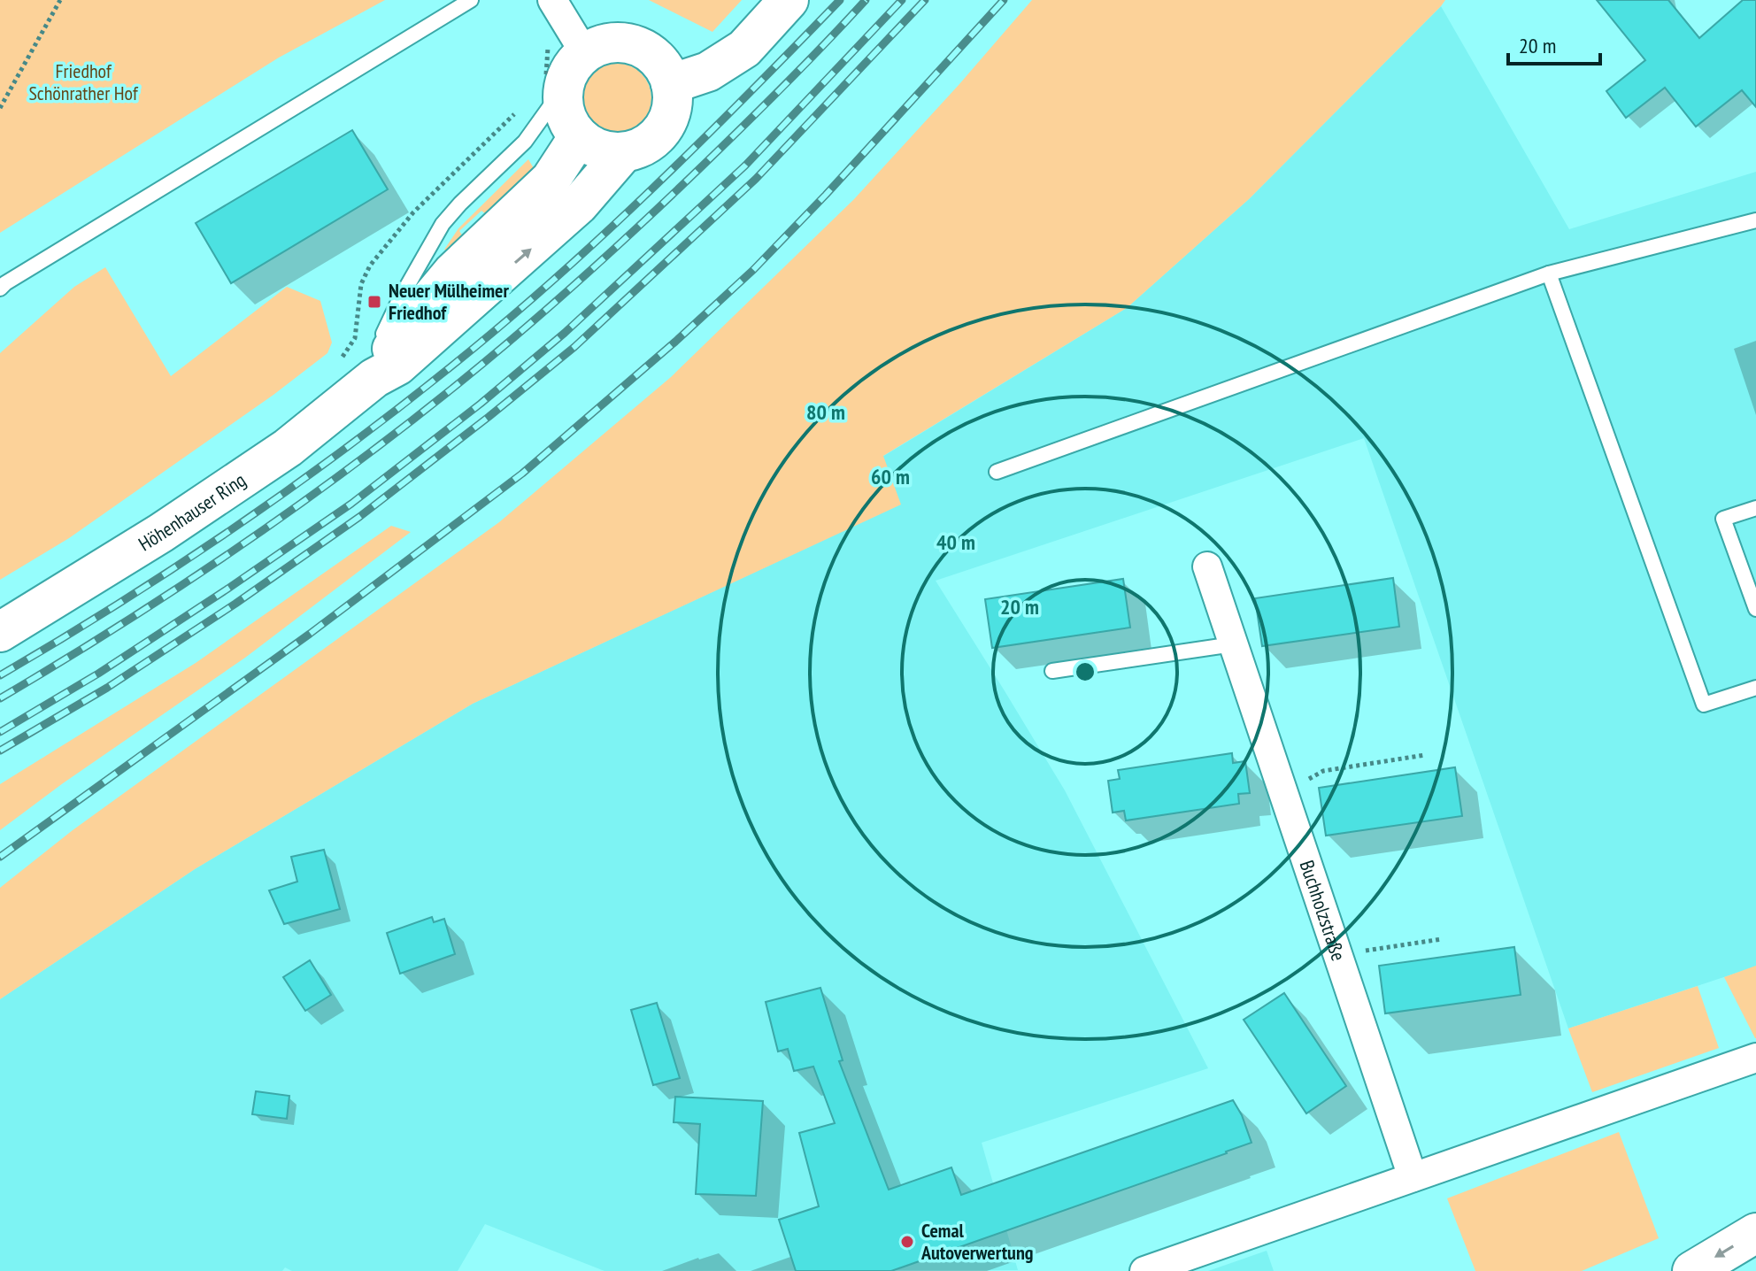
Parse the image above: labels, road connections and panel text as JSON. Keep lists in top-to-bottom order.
{
  "streets": {
    "street": ["Höhenhauser Ring", "Buchholzstraße"]
  },
  "parks": ["Friedhof Schönrather Hof"],
  "places": {
    "transit": ["Neuer Mülheimer Friedhof"],
    "other": ["Cemal Autoverwertung"]
  },
  "scale_bar": "20 m",
  "rings": [
    "80 m",
    "60 m",
    "40 m",
    "20 m"
  ]
}
